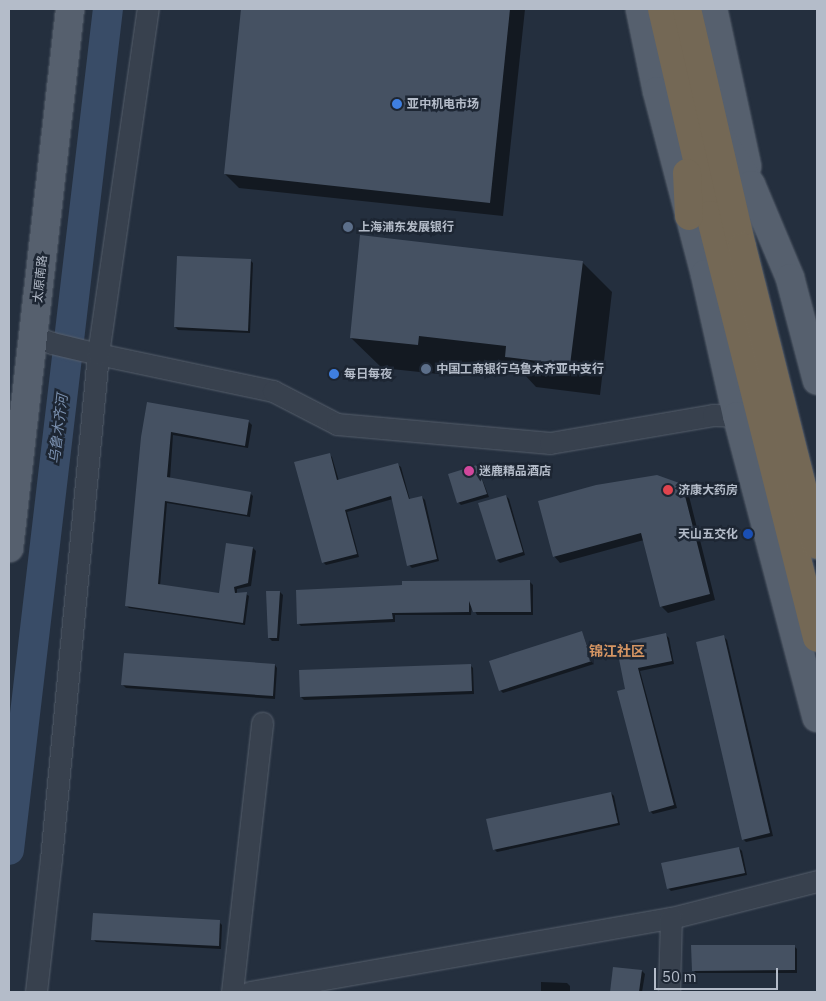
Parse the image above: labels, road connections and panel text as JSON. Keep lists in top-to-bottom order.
{
  "streets": {
    "main road": ["太原南路"]
  },
  "districts": ["锦江社区"],
  "water": ["乌鲁木齐河"],
  "places": [
    "亚中机电市场",
    "上海浦东发展银行",
    "中国工商银行乌鲁木齐亚中支行",
    "每日每夜",
    "迷鹿精品酒店",
    "济康大药房",
    "天山五交化"
  ],
  "scale_bar": "50 m"
}
